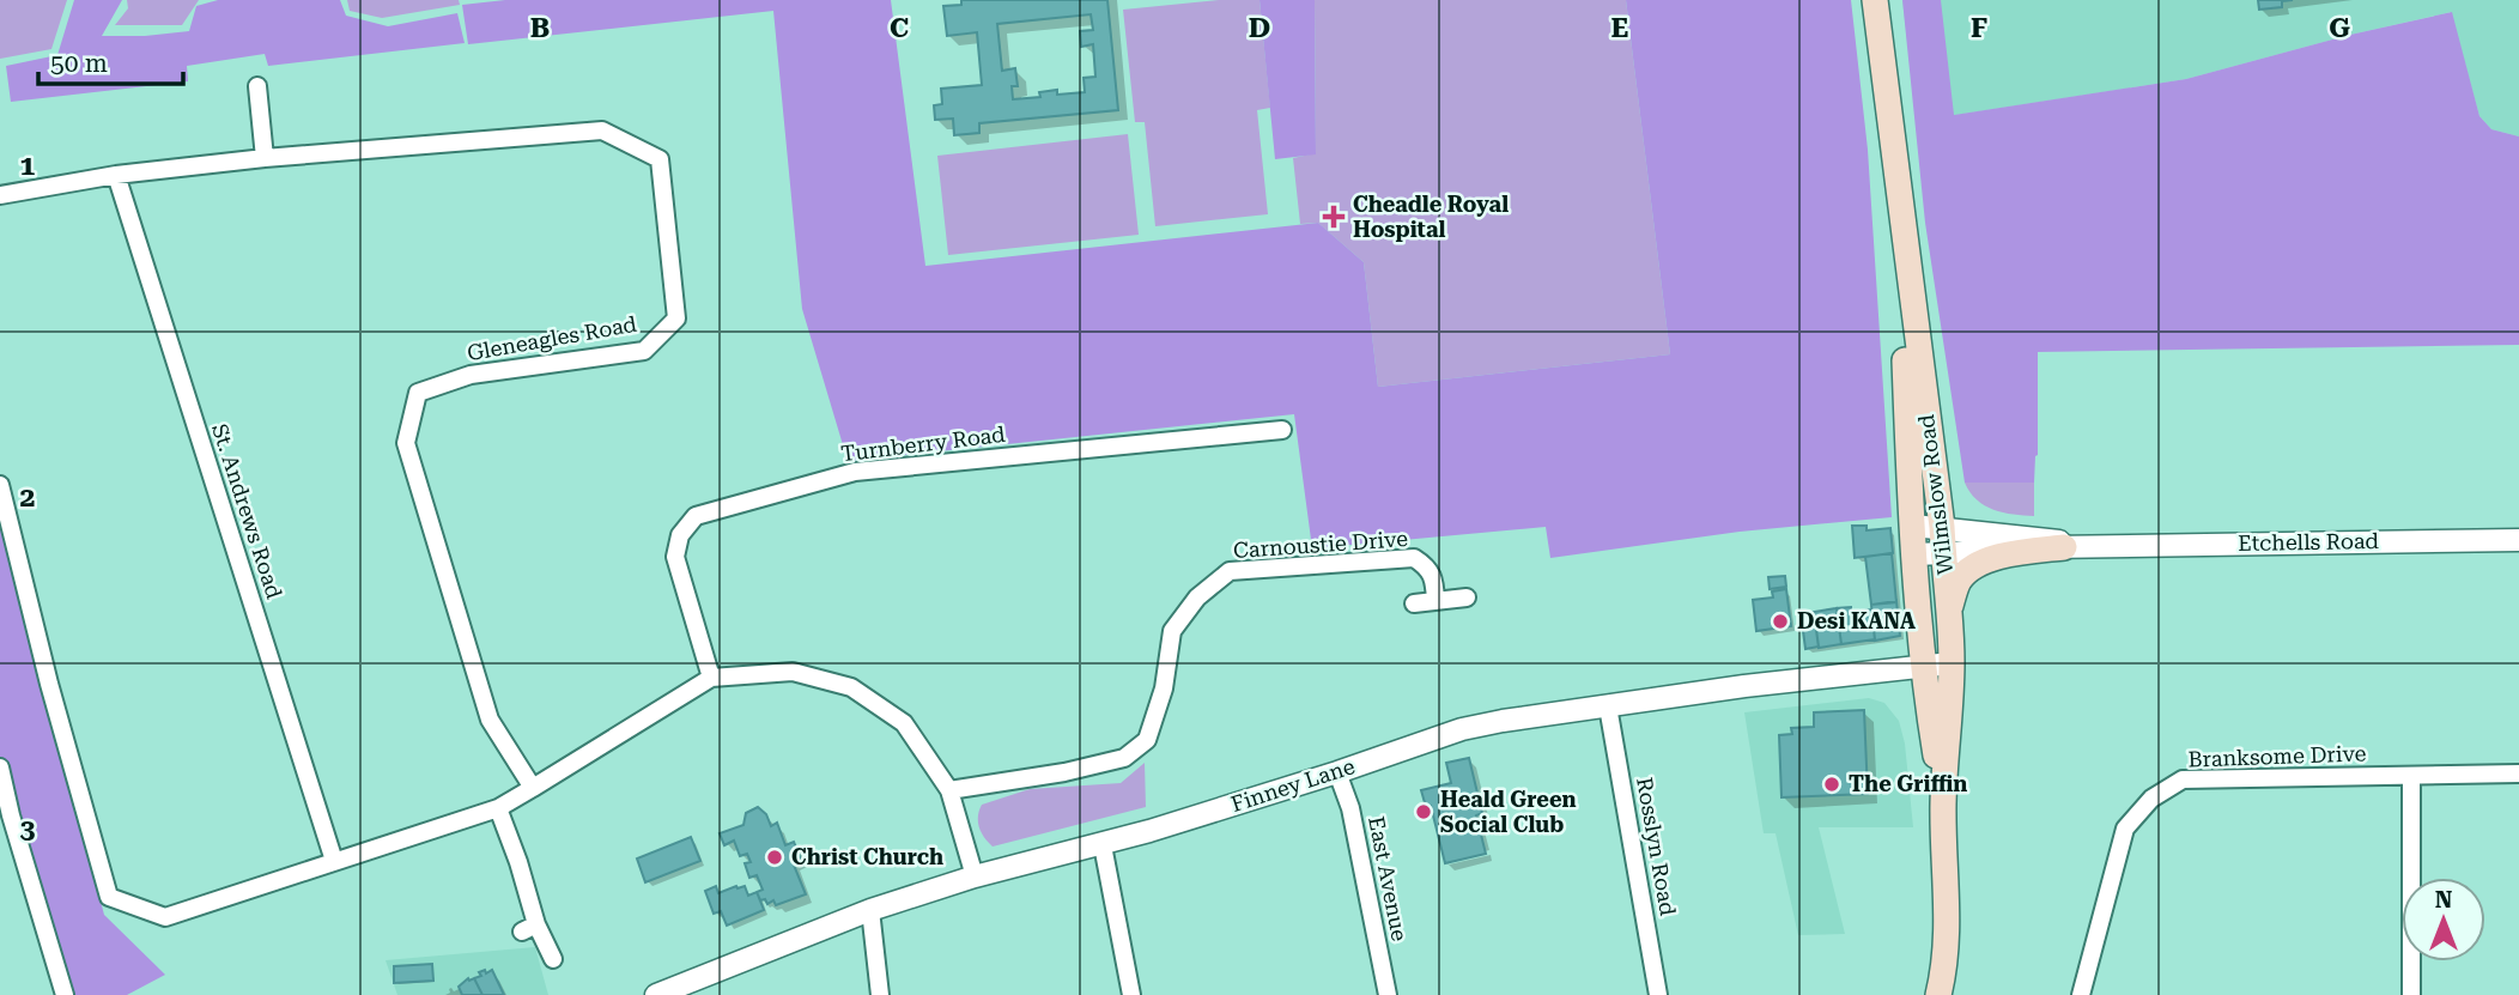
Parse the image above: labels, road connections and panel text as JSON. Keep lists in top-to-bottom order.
{
  "streets": {
    "main road": ["Wilmslow Road"],
    "street": [
      "Gleneagles Road",
      "Turnberry Road",
      "St. Andrews Road",
      "Etchells Road",
      "Carnoustie Drive",
      "Branksome Drive",
      "Finney Lane",
      "Rosslyn Road",
      "East Avenue"
    ]
  },
  "crossings": [
    ["Gleneagles Road", "St. Andrews Road"],
    ["Wilmslow Road", "Etchells Road"],
    ["Wilmslow Road", "Finney Lane"],
    ["Finney Lane", "Rosslyn Road"],
    ["Finney Lane", "East Avenue"]
  ],
  "places": {
    "health": ["Cheadle Royal Hospital"],
    "other": [
      "Desi KANA",
      "The Griffin",
      "Heald Green Social Club",
      "Christ Church"
    ]
  },
  "scale_bar": "50 m",
  "north": "top",
  "grid": {
    "columns": [
      "B",
      "C",
      "D",
      "E",
      "F",
      "G"
    ],
    "rows": ["1", "2", "3"]
  }
}
